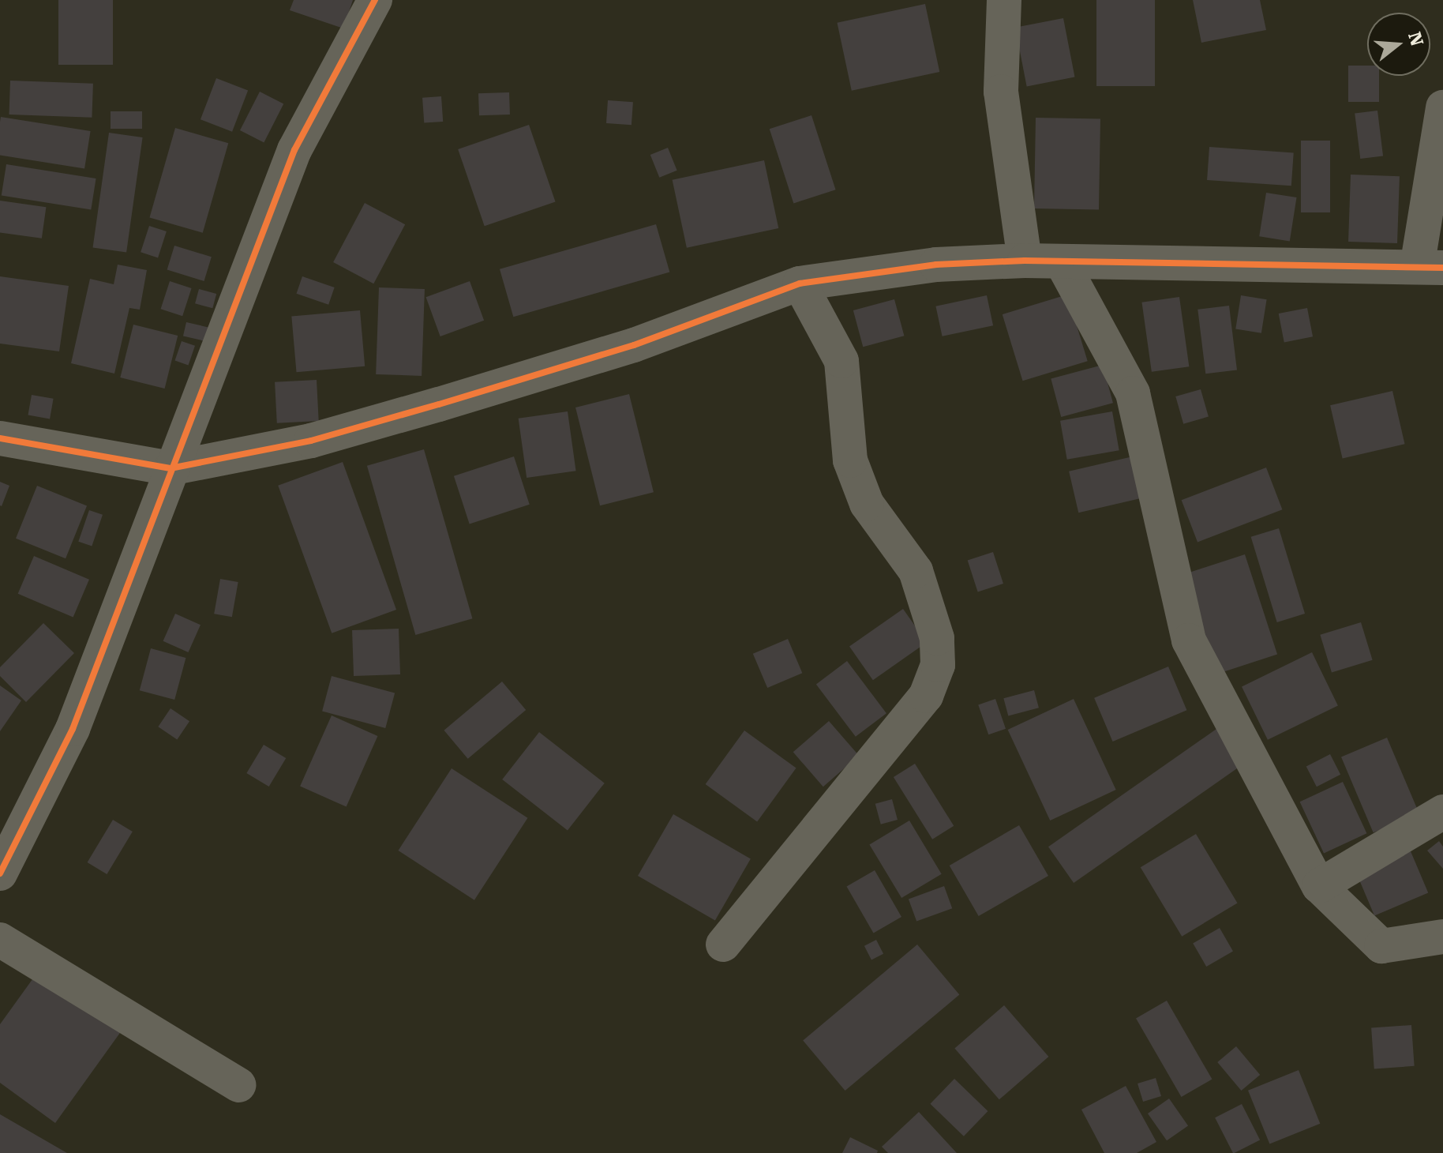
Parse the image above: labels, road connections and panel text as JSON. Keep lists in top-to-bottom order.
{
  "north": "right"
}
